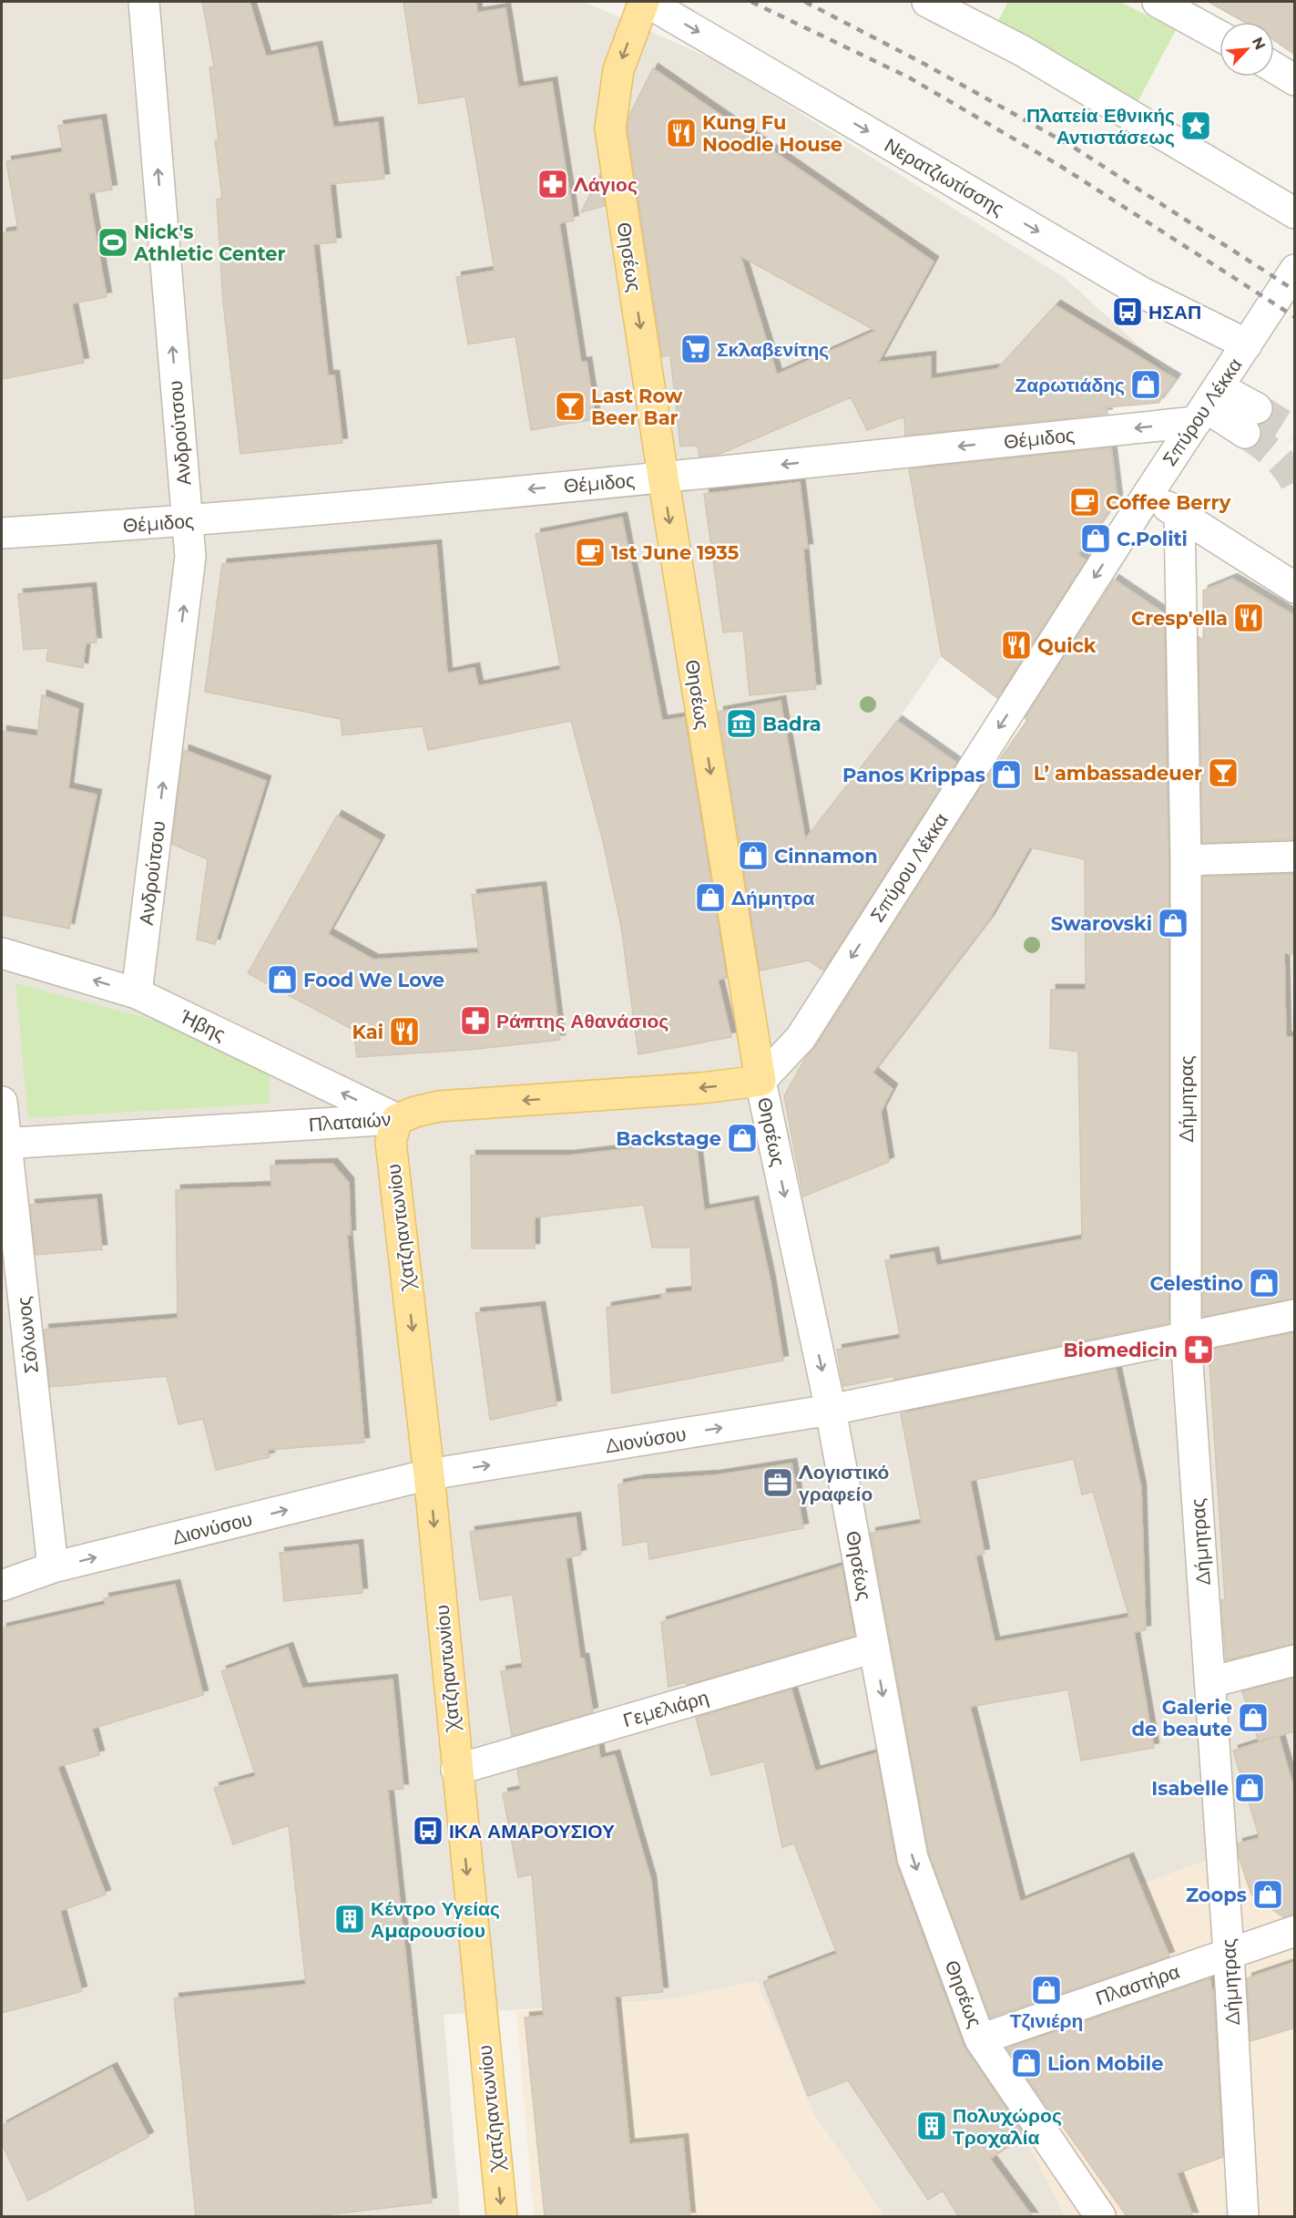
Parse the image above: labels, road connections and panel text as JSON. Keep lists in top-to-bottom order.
{
  "streets": {
    "main road": ["Θησέως", "Πλαταιών", "Χατζηαντωνίου"],
    "street": [
      "Νερατζιωτίσσης",
      "Σπύρου Λέκκα",
      "Ανδρούτσου",
      "Θέμιδος",
      "Ήβης",
      "Δήμητρας",
      "Σόλωνος",
      "Διονύσου",
      "Γεμελιάρη",
      "Πλαστήρα"
    ]
  },
  "crossings": [
    ["Νερατζιωτίσσης", "Θησέως"],
    ["Νερατζιωτίσσης", "Σπύρου Λέκκα"],
    ["Θησέως", "Σπύρου Λέκκα"],
    ["Θησέως", "Θέμιδος"],
    ["Θησέως", "Πλαταιών"],
    ["Θησέως", "Διονύσου"],
    ["Θησέως", "Γεμελιάρη"],
    ["Θησέως", "Πλαστήρα"],
    ["Σπύρου Λέκκα", "Θέμιδος"],
    ["Σπύρου Λέκκα", "Πλαταιών"],
    ["Ανδρούτσου", "Θέμιδος"],
    ["Ανδρούτσου", "Ήβης"],
    ["Ήβης", "Πλαταιών"],
    ["Ήβης", "Χατζηαντωνίου"],
    ["Δήμητρας", "Διονύσου"],
    ["Δήμητρας", "Πλαστήρα"],
    ["Πλαταιών", "Χατζηαντωνίου"],
    ["Πλαταιών", "Σόλωνος"],
    ["Χατζηαντωνίου", "Διονύσου"],
    ["Χατζηαντωνίου", "Γεμελιάρη"],
    ["Σόλωνος", "Διονύσου"]
  ],
  "one_way": [
    "Θησέως",
    "Σπύρου Λέκκα",
    "Ανδρούτσου",
    "Θέμιδος",
    "Ήβης",
    "Πλαταιών",
    "Χατζηαντωνίου",
    "Διονύσου"
  ],
  "places": {
    "place": ["Πλατεία Εθνικής Αντιστάσεως"],
    "restaurant": [
      "Kung Fu Noodle House",
      "Cresp'ella",
      "Quick",
      "Kai"
    ],
    "pharmacy": ["Λάγιος", "Ράπτης Αθανάσιος", "Biomedicin"],
    "sports": ["Nick's Athletic Center"],
    "bus stop": ["ΗΣΑΠ", "ΙΚΑ ΑΜΑΡΟΥΣΙΟΥ"],
    "supermarket": ["Σκλαβενίτης"],
    "shop": [
      "Ζαρωτιάδης",
      "C.Politi",
      "Panos Krippas",
      "Cinnamon",
      "Δήμητρα",
      "Swarovski",
      "Food We Love",
      "Backstage",
      "Celestino",
      "Galerie de beaute",
      "Isabelle",
      "Zoops",
      "Τζινιέρη",
      "Lion Mobile"
    ],
    "bar": ["Last Row Beer Bar", "L’ ambassadeuer"],
    "cafe": ["Coffee Berry", "1st June 1935"],
    "museum": ["Badra"],
    "office": ["Λογιστικό γραφείο"],
    "building": ["Κέντρο Υγείας Αμαρουσίου", "Πολυχώρος Τροχαλία"]
  },
  "north": "top right"
}
